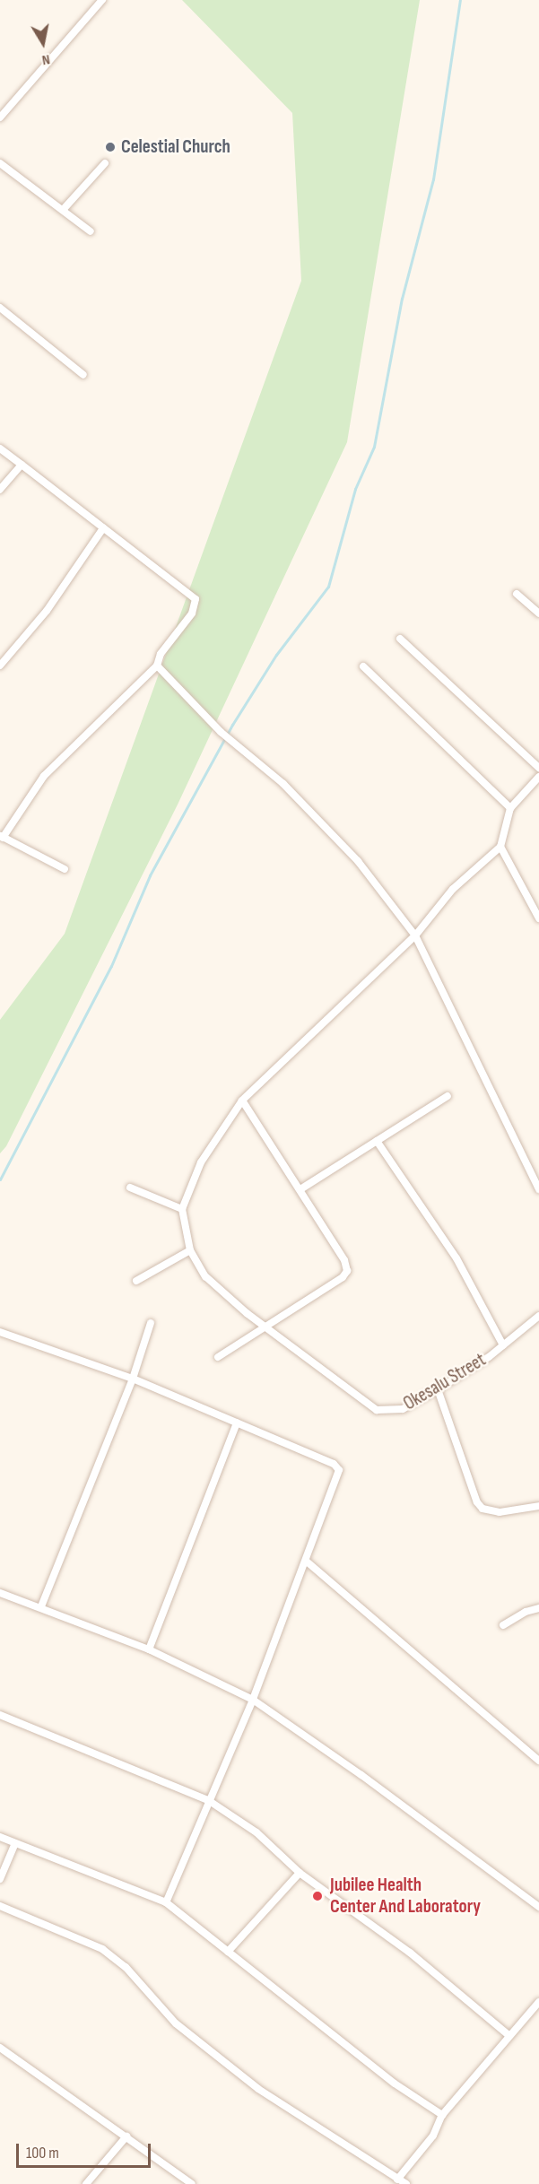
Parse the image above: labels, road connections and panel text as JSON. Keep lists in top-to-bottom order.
{
  "streets": {
    "street": ["Okesalu Street"]
  },
  "places": ["Celestial Church", "Jubilee Health Center And Laboratory"],
  "scale_bar": "100 m",
  "north": "bottom"
}
